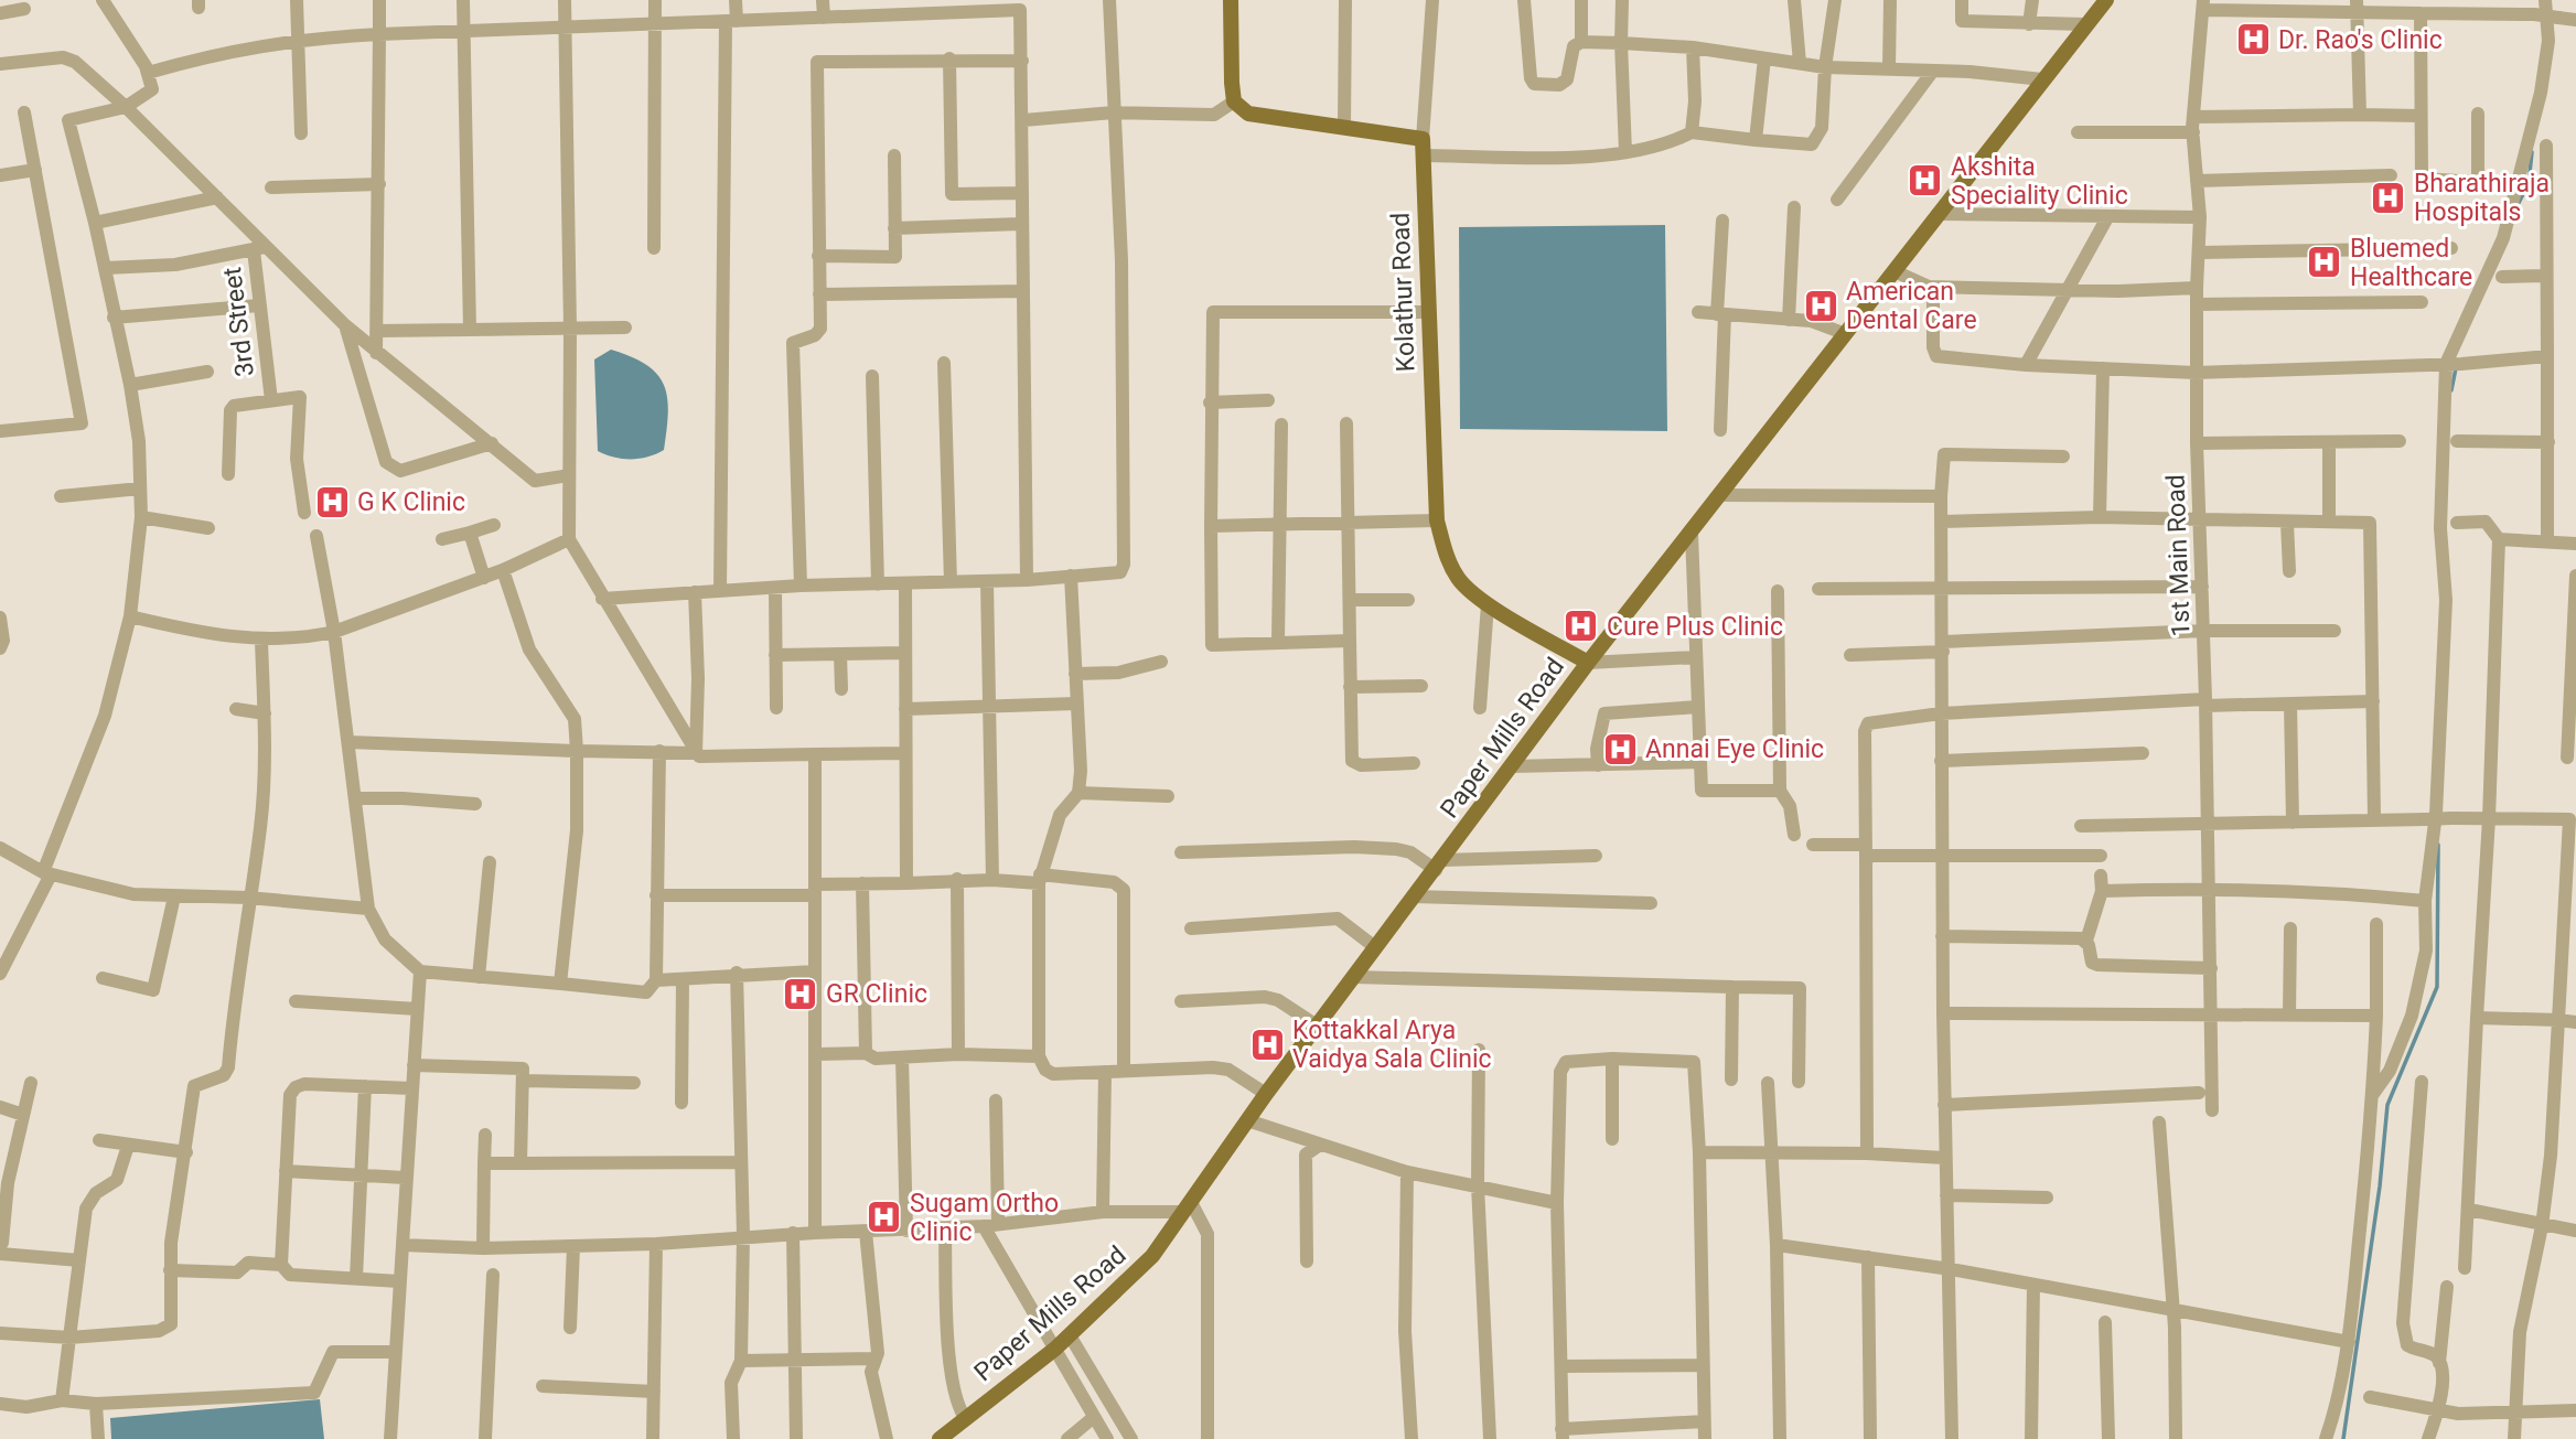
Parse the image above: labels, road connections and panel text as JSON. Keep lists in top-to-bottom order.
{
  "streets": {
    "main road": ["Kolathur Road", "Paper Mills Road"],
    "street": ["3rd Street", "1st Main Road"]
  },
  "crossings": [
    ["Kolathur Road", "Paper Mills Road"]
  ],
  "places": {
    "hospital": [
      "Dr. Rao's Clinic",
      "Akshita Speciality Clinic",
      "Bharathiraja Hospitals",
      "Bluemed Healthcare",
      "American Dental Care",
      "G K Clinic",
      "Cure Plus Clinic",
      "Annai Eye Clinic",
      "GR Clinic",
      "Kottakkal Arya Vaidya Sala Clinic",
      "Sugam Ortho Clinic"
    ]
  }
}
